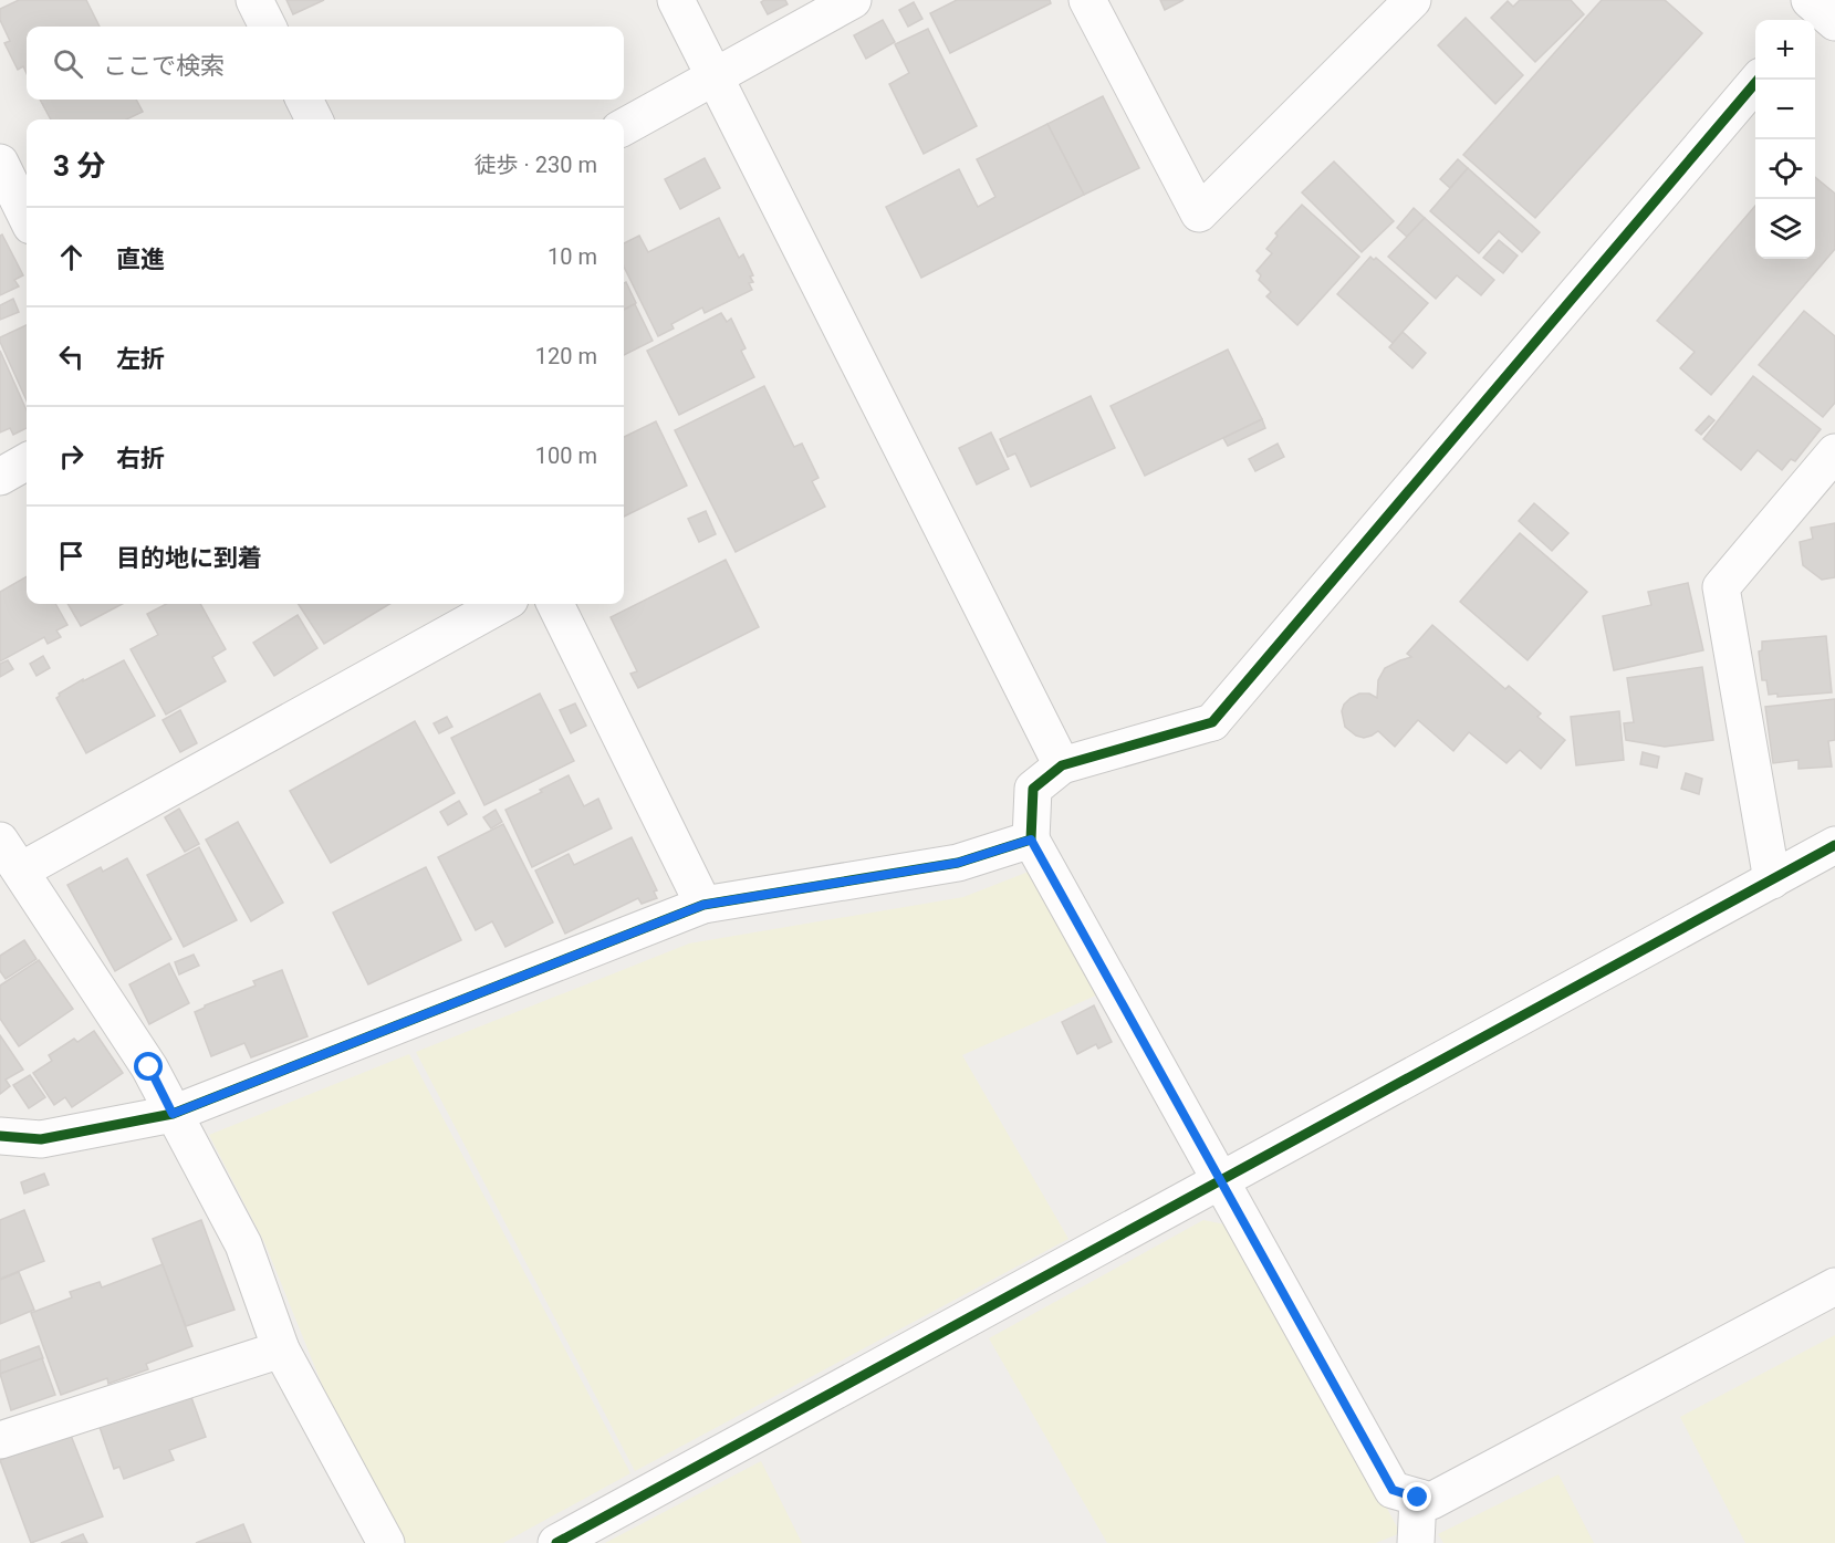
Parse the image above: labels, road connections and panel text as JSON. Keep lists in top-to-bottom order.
{
  "page": {
    "map_buttons": ["+", "−"],
    "search": "ここで検索",
    "heading": ["3 分", "徒歩 · 230 m"],
    "list": [
      ["直進", "10 m"],
      ["左折", "120 m"],
      ["右折", "100 m"],
      "目的地に到着"
    ]
  }
}
